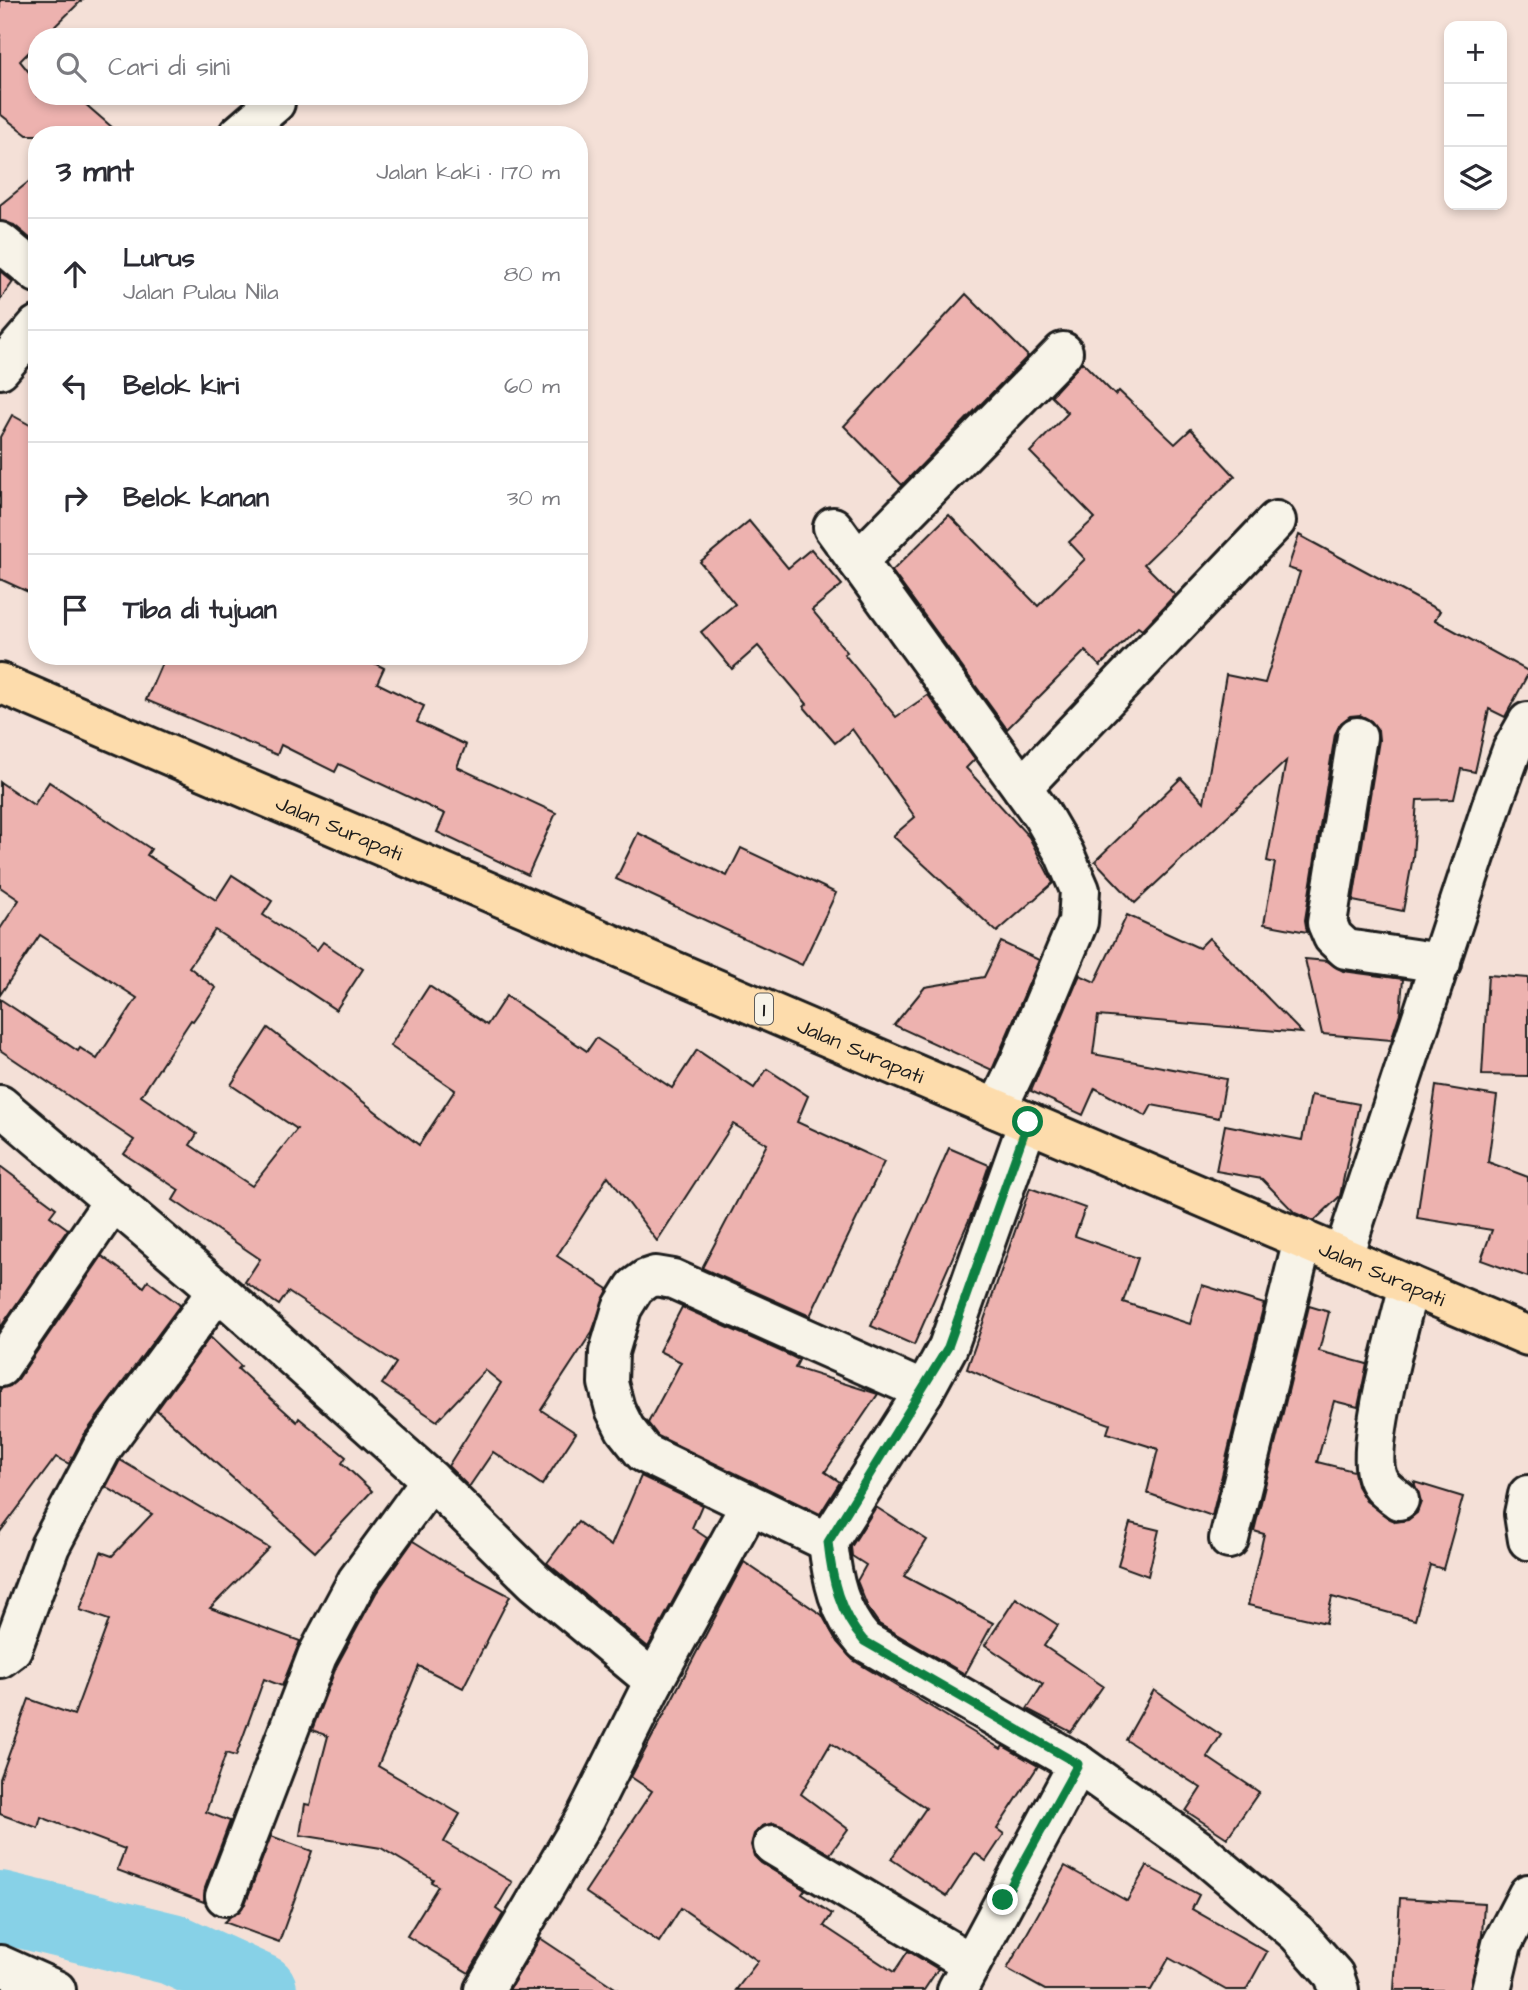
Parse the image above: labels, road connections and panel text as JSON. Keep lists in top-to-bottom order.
{
  "streets": {
    "highway": ["Jalan Surapati", "1"]
  },
  "page": {
    "map_buttons": ["+", "−"],
    "search": "Cari di sini",
    "heading": ["3 mnt", "Jalan kaki · 170 m"],
    "list": [
      ["Lurus", "Jalan Pulau Nila", "80 m"],
      ["Belok kiri", "60 m"],
      ["Belok kanan", "30 m"],
      "Tiba di tujuan"
    ]
  }
}
